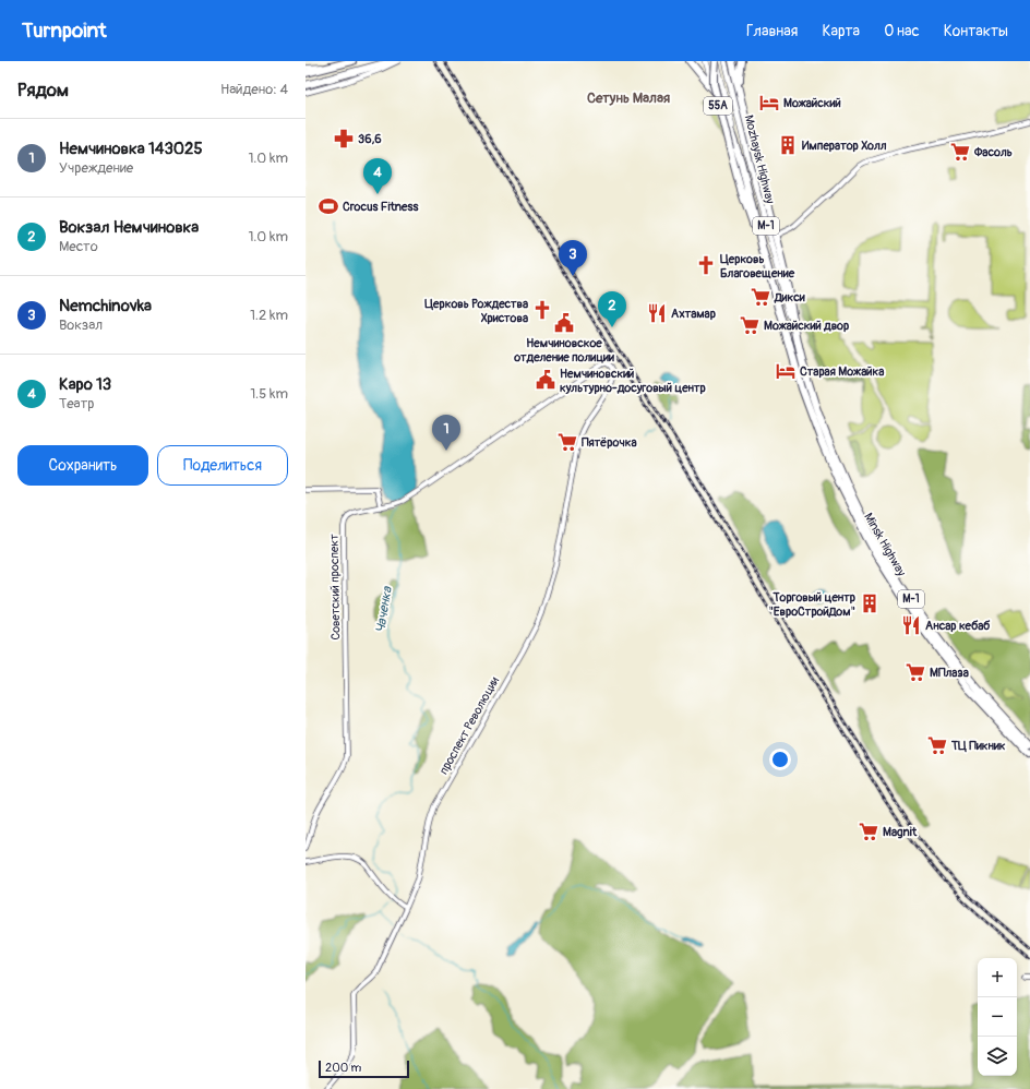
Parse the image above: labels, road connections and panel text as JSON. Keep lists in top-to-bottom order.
{
  "streets": {
    "highway": [
      "55А",
      "Mozhaysk Highway",
      "М-1",
      "Minsk Highway"
    ],
    "street": ["Советский проспект", "проспект Революции"]
  },
  "crossings": [
    ["55А", "Mozhaysk Highway"],
    ["55А", "М-1"],
    ["Mozhaysk Highway", "М-1"],
    ["Mozhaysk Highway", "Minsk Highway"],
    ["Советский проспект", "проспект Революции"]
  ],
  "districts": ["Сетунь Малая"],
  "water": ["Чаченка"],
  "places": {
    "hotel": ["Можайский", "Старая Можайка"],
    "pharmacy": ["36,6"],
    "building": ["Император Холл", "Торговый центр \"ЕвроСтройДом\""],
    "supermarket": [
      "Фасоль",
      "Дикси",
      "Можайский двор",
      "Пятёрочка",
      "МПлаза",
      "ТЦ Пикник",
      "Magnit"
    ],
    "sports": ["Crocus Fitness"],
    "church": ["Церковь Благовещение", "Церковь Рождества Христова"],
    "restaurant": ["Ахтамар", "Ансар кебаб"],
    "public building": ["Немчиновское отделение полиции", "Немчиновский культурно-досуговый центр"]
  },
  "scale_bar": "200 m",
  "page": {
    "header": "Turnpoint",
    "nav": [
      "Главная",
      "Карта",
      "О нас",
      "Контакты"
    ],
    "heading": ["Рядом", "Найдено: 4"],
    "list": [
      {
        "mark": "1",
        "name": "Немчиновка 143025",
        "note": "Учреждение",
        "value": "1.0 km"
      },
      {
        "mark": "2",
        "name": "Вокзал Немчиновка",
        "note": "Место",
        "value": "1.0 km"
      },
      {
        "mark": "3",
        "name": "Nemchinovka",
        "note": "Вокзал",
        "value": "1.2 km"
      },
      {
        "mark": "4",
        "name": "Каро 13",
        "note": "Театр",
        "value": "1.5 km"
      }
    ],
    "pins": [
      "4",
      "3",
      "2",
      "1"
    ],
    "buttons": ["Сохранить", "Поделиться"],
    "map_buttons": ["+", "−"],
    "scale": "200 m"
  }
}
